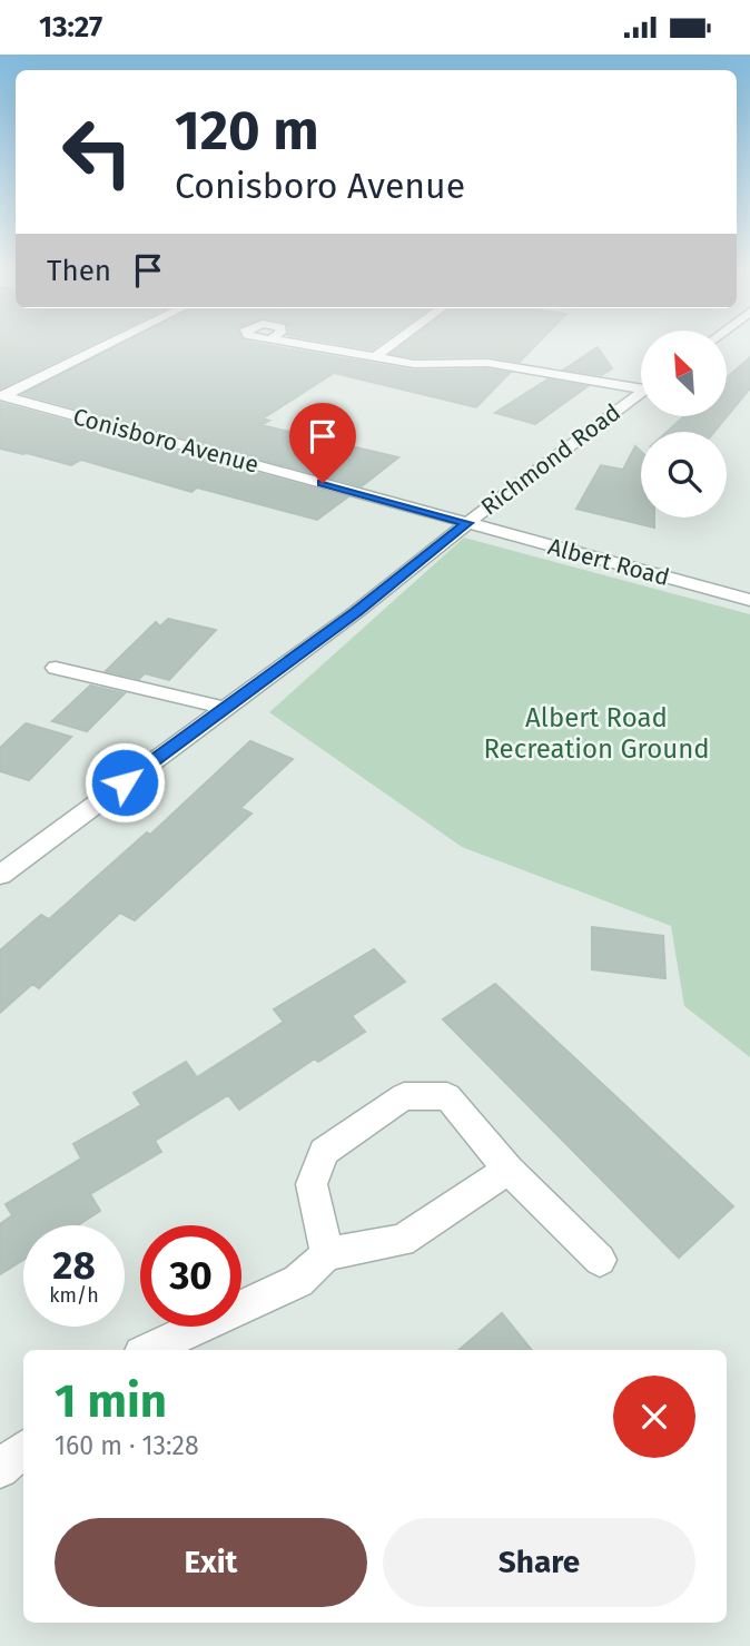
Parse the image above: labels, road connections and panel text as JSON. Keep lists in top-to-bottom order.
{
  "streets": {
    "street": ["Conisboro Avenue", "Richmond Road", "Albert Road"]
  },
  "crossings": [
    ["Conisboro Avenue", "Richmond Road"],
    ["Conisboro Avenue", "Albert Road"],
    ["Richmond Road", "Albert Road"]
  ],
  "parks": ["Albert Road Recreation Ground"],
  "north": "top left",
  "page": {
    "status": "13:27",
    "turn": ["120 m", "Conisboro Avenue"],
    "then": "Then",
    "speed": "28 km/h",
    "limit": "30",
    "heading": ["1 min", "160 m · 13:28"],
    "buttons": ["Exit", "Share"]
  }
}
